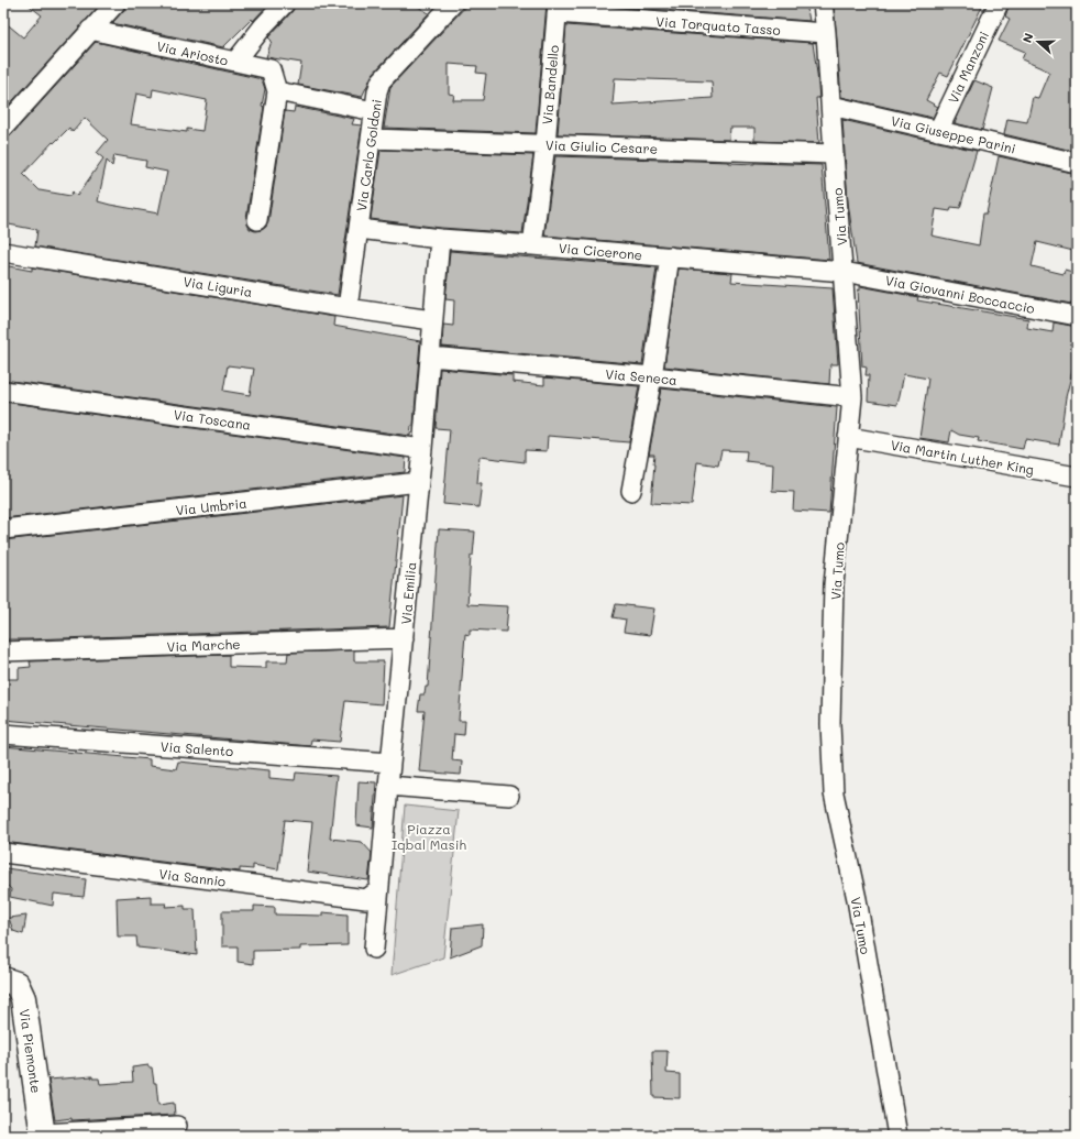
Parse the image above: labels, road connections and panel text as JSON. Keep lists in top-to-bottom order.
{
  "streets": {
    "street": [
      "Via Torquato Tasso",
      "Via Ariosto",
      "Via Manzoni",
      "Via Bandello",
      "Via Giuseppe Parini",
      "Via Giulio Cesare",
      "Via Carlo Goldoni",
      "Via Tumo",
      "Via Cicerone",
      "Via Liguria",
      "Via Giovanni Boccaccio",
      "Via Seneca",
      "Via Toscana",
      "Via Martin Luther King",
      "Via Umbria",
      "Via Emilia",
      "Via Marche",
      "Via Salento",
      "Via Sannio",
      "Via Piemonte"
    ]
  },
  "crossings": [
    ["Via Torquato Tasso", "Via Bandello"],
    ["Via Torquato Tasso", "Via Tumo"],
    ["Via Manzoni", "Via Giuseppe Parini"],
    ["Via Bandello", "Via Giulio Cesare"],
    ["Via Bandello", "Via Cicerone"],
    ["Via Giuseppe Parini", "Via Tumo"],
    ["Via Giulio Cesare", "Via Carlo Goldoni"],
    ["Via Giulio Cesare", "Via Tumo"],
    ["Via Carlo Goldoni", "Via Cicerone"],
    ["Via Carlo Goldoni", "Via Liguria"],
    ["Via Tumo", "Via Cicerone"],
    ["Via Tumo", "Via Giovanni Boccaccio"],
    ["Via Tumo", "Via Seneca"],
    ["Via Tumo", "Via Martin Luther King"],
    ["Via Cicerone", "Via Giovanni Boccaccio"],
    ["Via Cicerone", "Via Emilia"],
    ["Via Liguria", "Via Emilia"],
    ["Via Seneca", "Via Emilia"],
    ["Via Toscana", "Via Emilia"],
    ["Via Umbria", "Via Emilia"],
    ["Via Emilia", "Via Marche"],
    ["Via Emilia", "Via Salento"],
    ["Via Emilia", "Via Sannio"]
  ],
  "parks": ["Piazza Iqbal Masih"],
  "north": "left"
}
